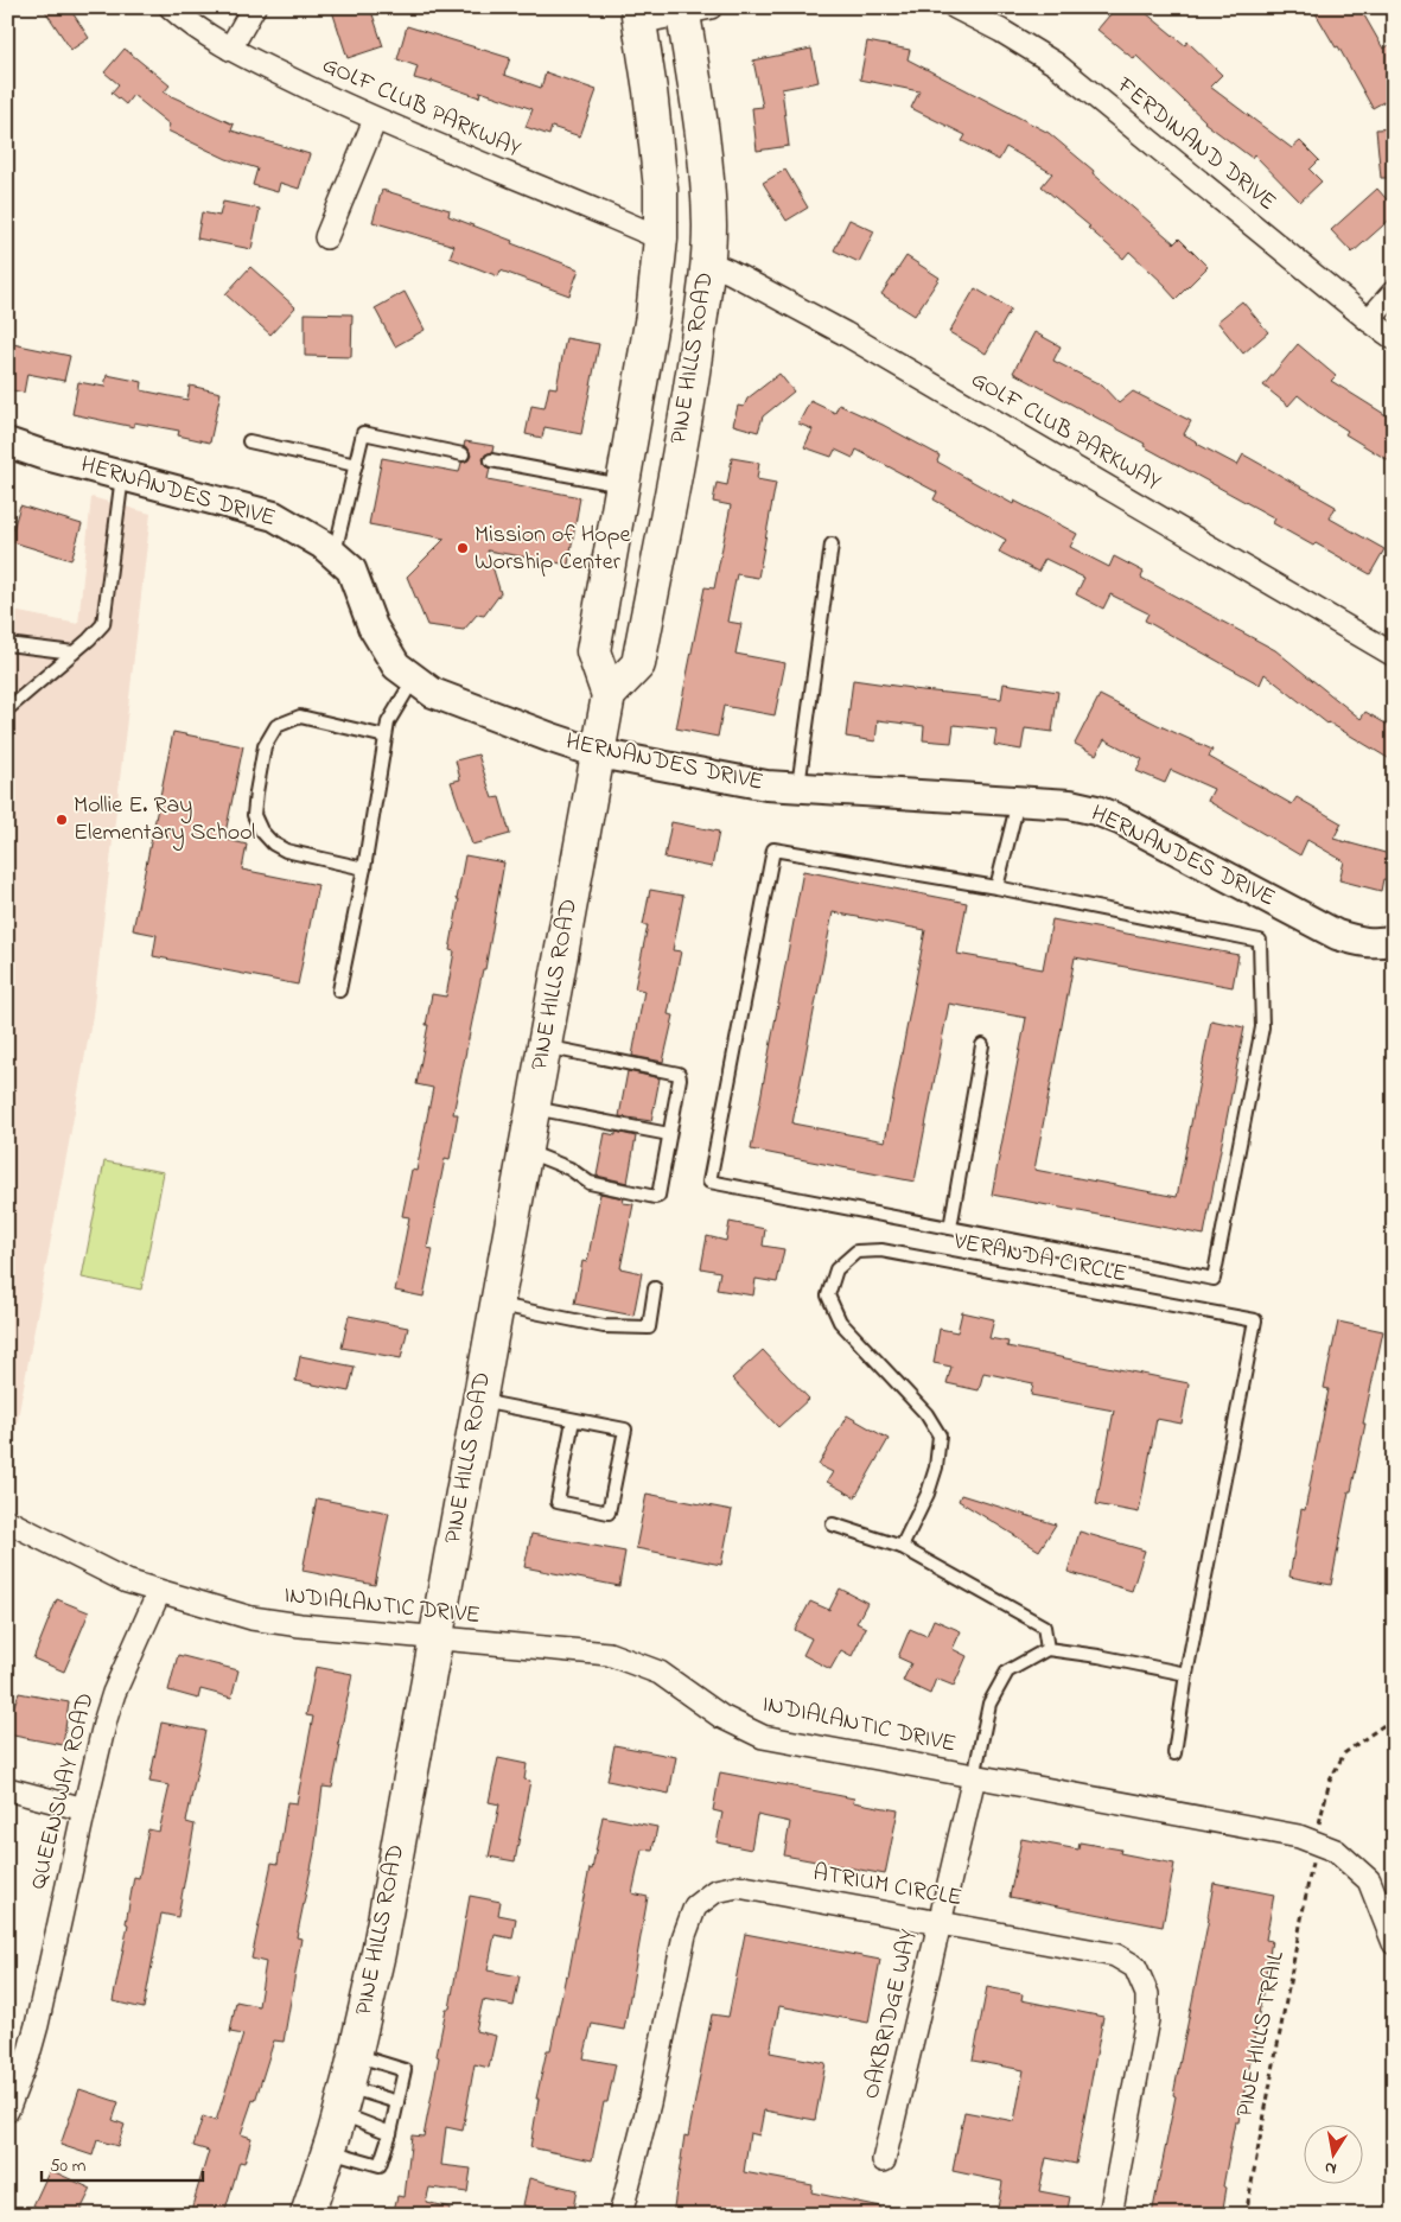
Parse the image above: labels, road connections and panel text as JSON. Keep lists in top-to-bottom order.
{
  "streets": {
    "main road": ["PINE HILLS ROAD"],
    "street": [
      "GOLF CLUB PARKWAY",
      "FERDINAND DRIVE",
      "HERNANDES DRIVE",
      "INDIALANTIC DRIVE",
      "QUEENSWAY ROAD",
      "ATRIUM CIRCLE",
      "OAKBRIDGE WAY"
    ],
    "lane": ["VERANDA CIRCLE"],
    "path": ["PINE HILLS TRAIL"]
  },
  "crossings": [
    ["GOLF CLUB PARKWAY", "PINE HILLS ROAD"],
    ["PINE HILLS ROAD", "HERNANDES DRIVE"],
    ["PINE HILLS ROAD", "INDIALANTIC DRIVE"],
    ["INDIALANTIC DRIVE", "QUEENSWAY ROAD"],
    ["INDIALANTIC DRIVE", "OAKBRIDGE WAY"],
    ["ATRIUM CIRCLE", "OAKBRIDGE WAY"]
  ],
  "places": ["Mission of Hope Worship Center", "Mollie E. Ray Elementary School"],
  "scale_bar": "50 m",
  "north": "bottom"
}
